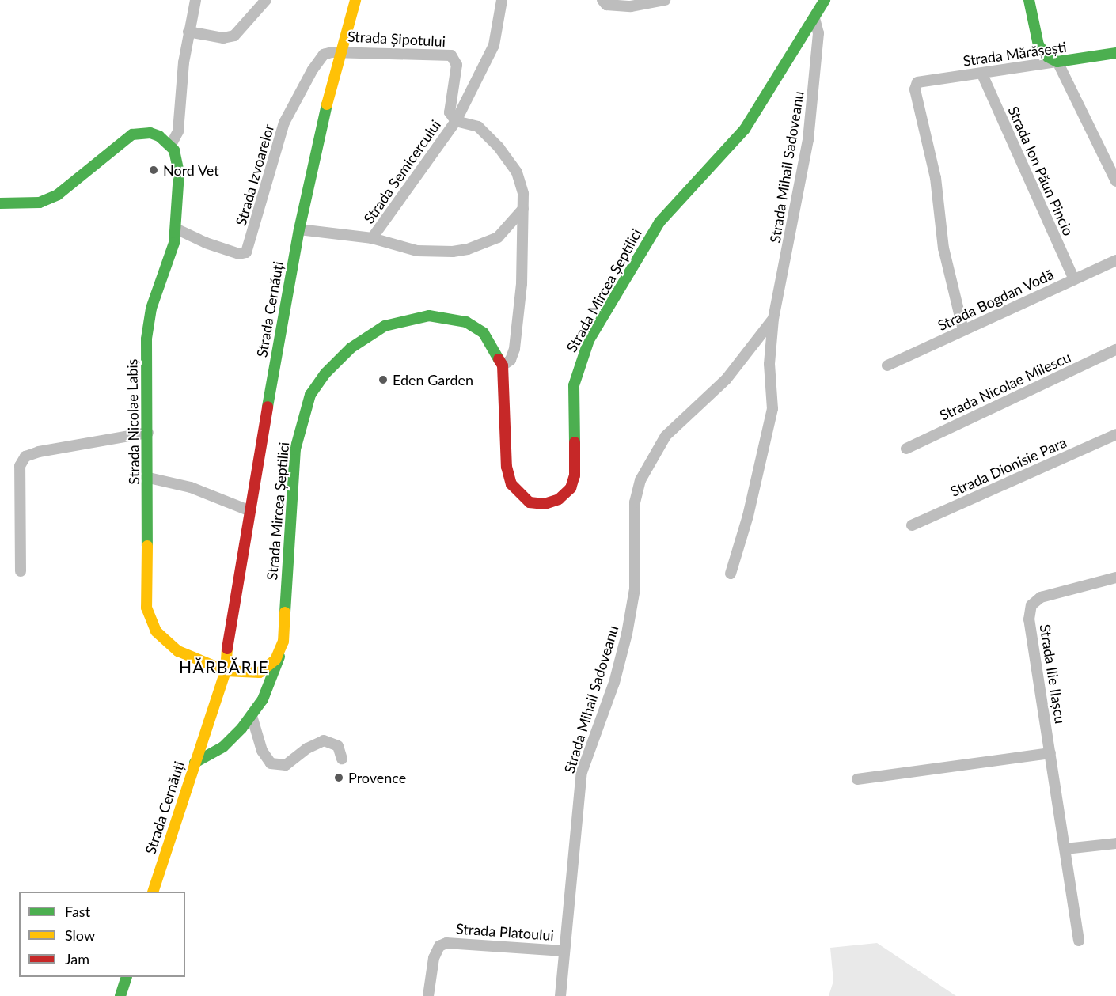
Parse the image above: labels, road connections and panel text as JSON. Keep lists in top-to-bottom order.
{
  "streets": {
    "street": [
      "Strada Șipotului",
      "Strada Mărășești",
      "Strada Mihail Sadoveanu",
      "Strada Ion Păun Pincio",
      "Strada Semicercului",
      "Strada Izvoarelor",
      "Strada Mircea Șeptilici",
      "Strada Bogdan Vodă",
      "Strada Cernăuți",
      "Strada Nicolae Milescu",
      "Strada Nicolae Labiș",
      "Strada Dionisie Para",
      "Strada Ilie Ilașcu",
      "Strada Platoului"
    ]
  },
  "crossings": [
    ["Strada Șipotului", "Strada Semicercului"],
    ["Strada Șipotului", "Strada Izvoarelor"],
    ["Strada Șipotului", "Strada Cernăuți"],
    ["Strada Mărășești", "Strada Ion Păun Pincio"],
    ["Strada Mărășești", "Strada Bogdan Vodă"],
    ["Strada Mihail Sadoveanu", "Strada Mircea Șeptilici"],
    ["Strada Mihail Sadoveanu", "Strada Platoului"],
    ["Strada Ion Păun Pincio", "Strada Bogdan Vodă"],
    ["Strada Semicercului", "Strada Cernăuți"],
    ["Strada Izvoarelor", "Strada Cernăuți"],
    ["Strada Izvoarelor", "Strada Nicolae Labiș"],
    ["Strada Mircea Șeptilici", "Strada Cernăuți"],
    ["Strada Mircea Șeptilici", "Strada Nicolae Labiș"],
    ["Strada Cernăuți", "Strada Nicolae Labiș"]
  ],
  "districts": ["HĂRBĂRIE"],
  "places": ["Nord Vet", "Eden Garden", "Provence"],
  "legend": ["Fast", "Slow", "Jam"]
}
